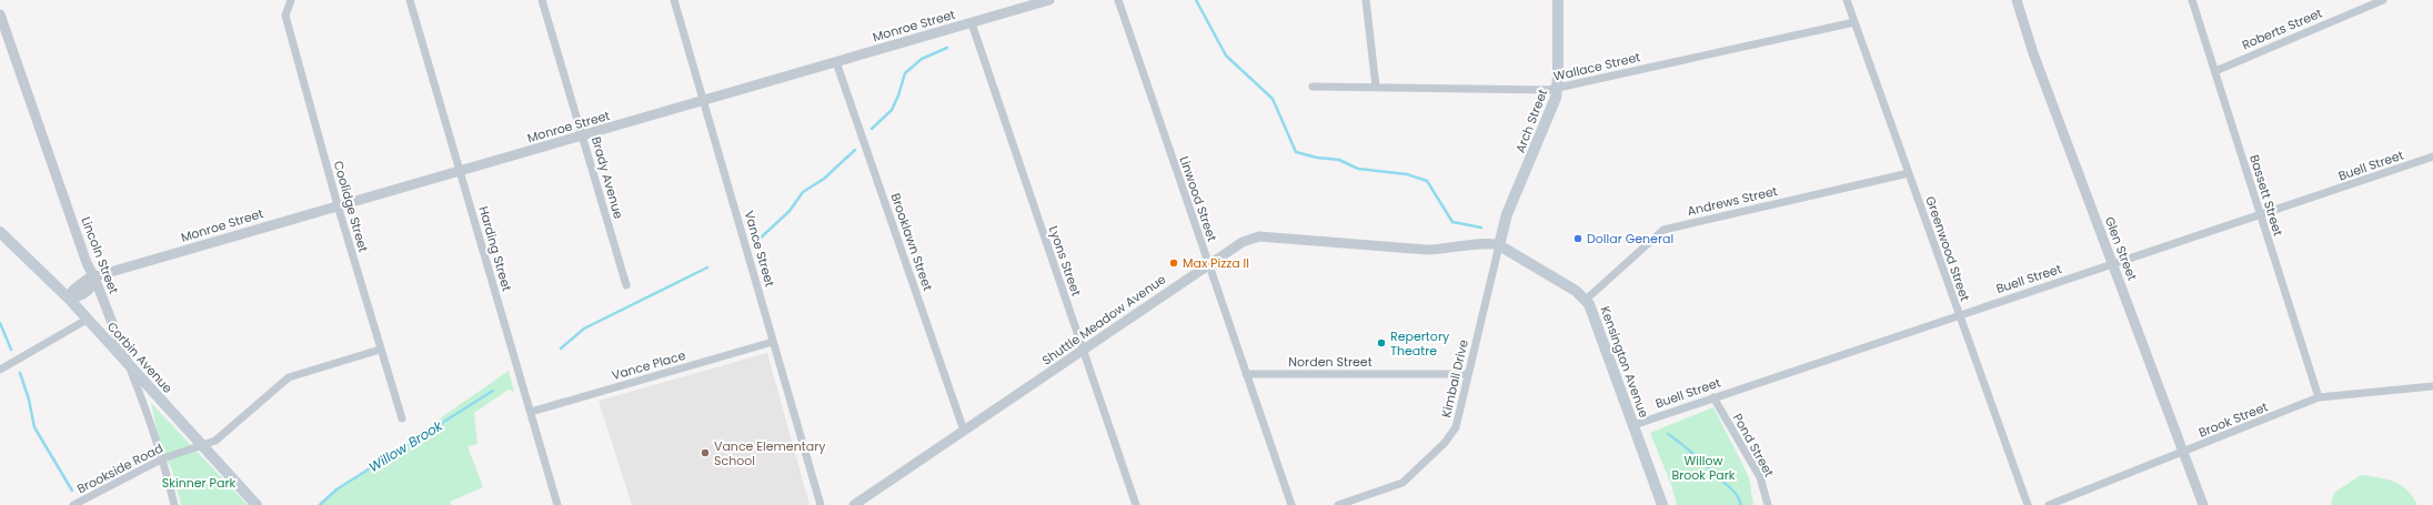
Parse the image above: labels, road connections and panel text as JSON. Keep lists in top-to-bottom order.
{
  "streets": {
    "main road": ["Arch Street", "Corbin Avenue", "Kensington Avenue"],
    "street": [
      "Monroe Street",
      "Roberts Street",
      "Wallace Street",
      "Buell Street",
      "Brady Avenue",
      "Bassett Street",
      "Linwood Street",
      "Andrews Street",
      "Coolidge Street",
      "Brooklawn Street",
      "Harding Street",
      "Vance Street",
      "Greenwood Street",
      "Glen Street",
      "Lincoln Street",
      "Lyons Street",
      "Shuttle Meadow Avenue",
      "Norden Street",
      "Vance Place",
      "Kimball Drive",
      "Brook Street",
      "Pond Street",
      "Brookside Road"
    ]
  },
  "crossings": [
    ["Monroe Street", "Brady Avenue"],
    ["Monroe Street", "Coolidge Street"],
    ["Monroe Street", "Brooklawn Street"],
    ["Monroe Street", "Harding Street"],
    ["Monroe Street", "Vance Street"],
    ["Monroe Street", "Lincoln Street"],
    ["Monroe Street", "Lyons Street"],
    ["Roberts Street", "Bassett Street"],
    ["Wallace Street", "Arch Street"],
    ["Wallace Street", "Greenwood Street"],
    ["Arch Street", "Shuttle Meadow Avenue"],
    ["Arch Street", "Kensington Avenue"],
    ["Arch Street", "Kimball Drive"],
    ["Buell Street", "Bassett Street"],
    ["Buell Street", "Greenwood Street"],
    ["Buell Street", "Glen Street"],
    ["Buell Street", "Kensington Avenue"],
    ["Buell Street", "Pond Street"],
    ["Bassett Street", "Brook Street"],
    ["Linwood Street", "Shuttle Meadow Avenue"],
    ["Linwood Street", "Norden Street"],
    ["Andrews Street", "Greenwood Street"],
    ["Andrews Street", "Kensington Avenue"],
    ["Coolidge Street", "Brookside Road"],
    ["Brooklawn Street", "Shuttle Meadow Avenue"],
    ["Harding Street", "Vance Place"],
    ["Vance Street", "Vance Place"],
    ["Glen Street", "Brook Street"],
    ["Lincoln Street", "Corbin Avenue"],
    ["Lincoln Street", "Brookside Road"],
    ["Lyons Street", "Shuttle Meadow Avenue"],
    ["Shuttle Meadow Avenue", "Kensington Avenue"],
    ["Shuttle Meadow Avenue", "Kimball Drive"],
    ["Corbin Avenue", "Brookside Road"],
    ["Norden Street", "Kimball Drive"],
    ["Kensington Avenue", "Kimball Drive"]
  ],
  "water": ["Willow Brook"],
  "parks": ["Willow Brook Park", "Skinner Park"],
  "places": [
    "Dollar General",
    "Max Pizza II",
    "Repertory Theatre",
    "Vance Elementary School"
  ]
}
